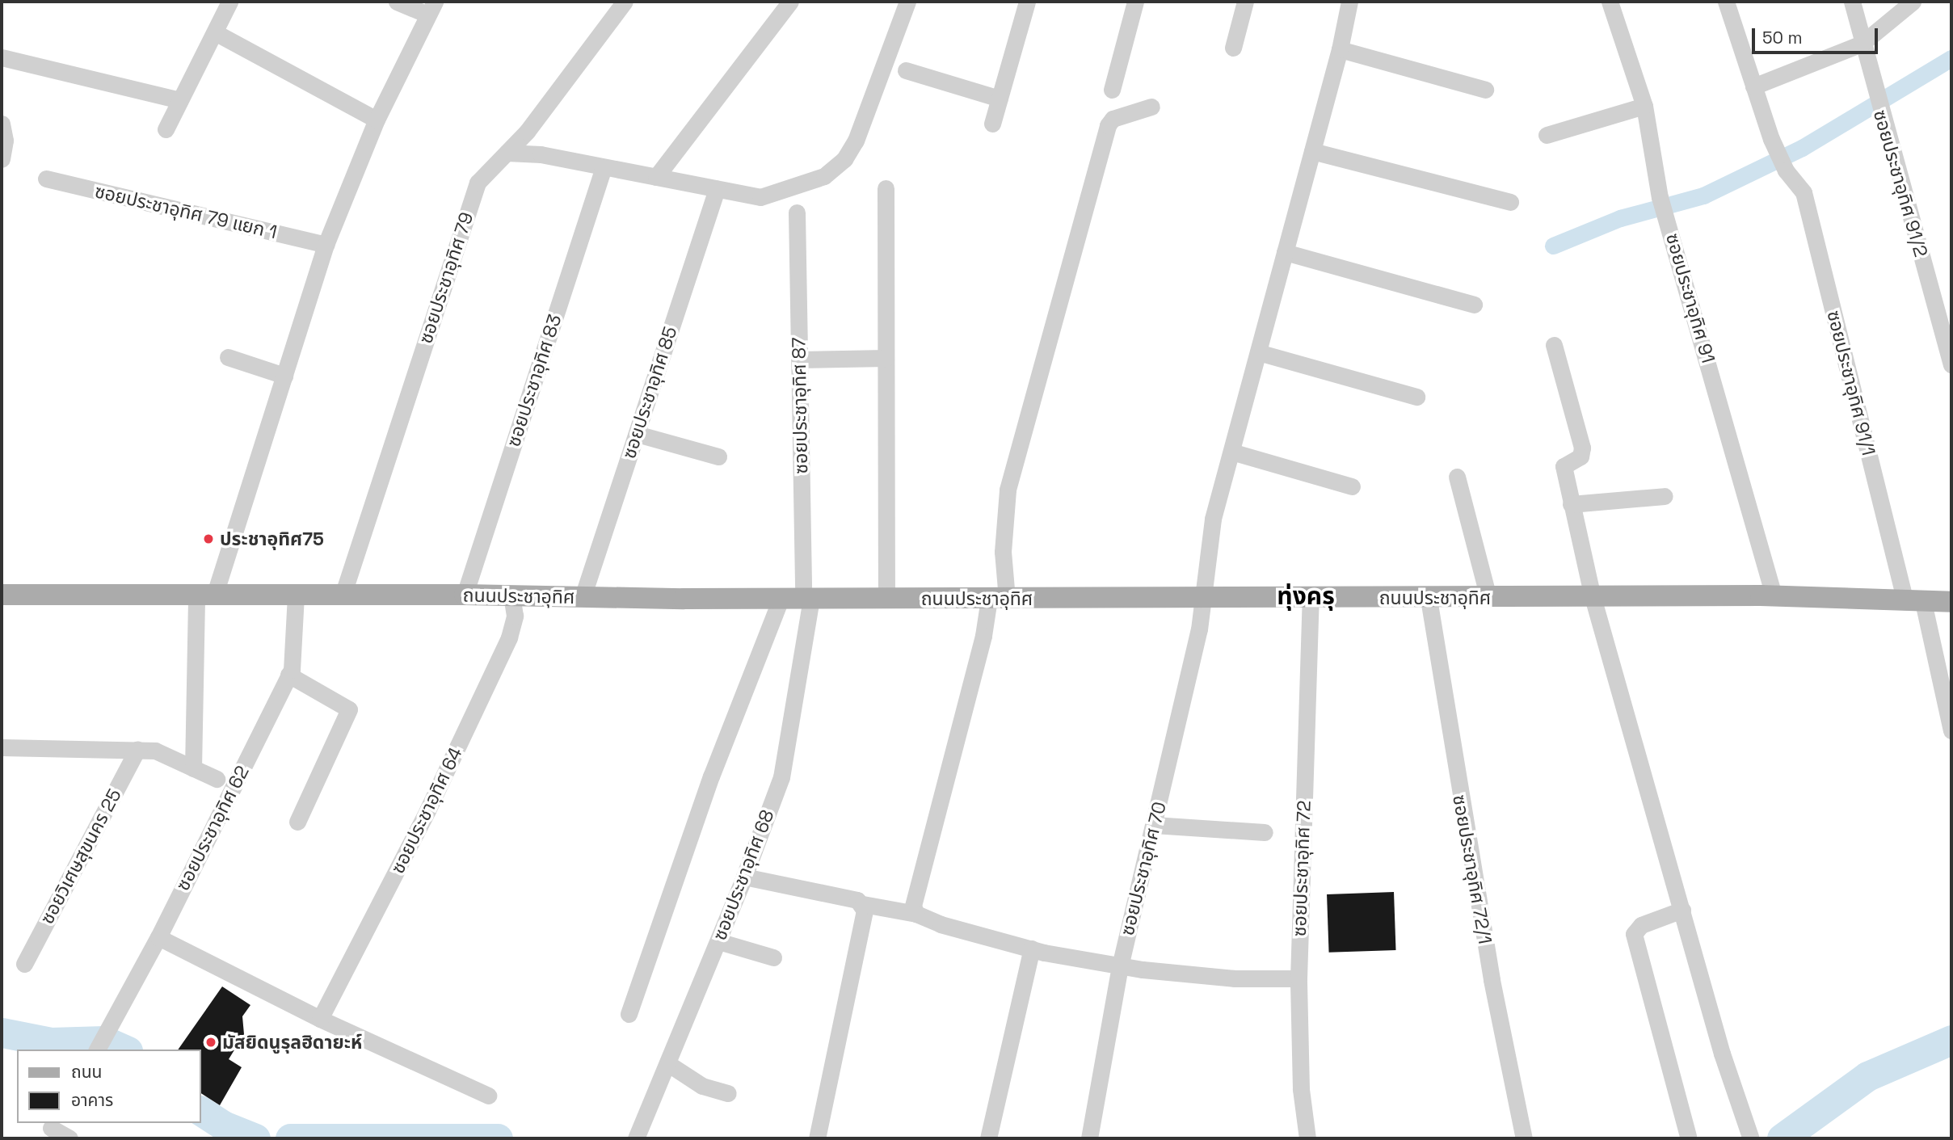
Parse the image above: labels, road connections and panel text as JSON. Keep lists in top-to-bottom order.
{
  "streets": {
    "main road": ["ถนนประชาอุทิศ"],
    "street": [
      "ซอยประชาอุทิศ 91/2",
      "ซอยประชาอุทิศ 79 แยก 1",
      "ซอยประชาอุทิศ 79",
      "ซอยประชาอุทิศ 91",
      "ซอยประชาอุทิศ 83",
      "ซอยประชาอุทิศ 91/1",
      "ซอยประชาอุทิศ 85",
      "ซอยประชาอุทิศ 87",
      "ซอยประชาอุทิศ 64",
      "ซอยประชาอุทิศ 62",
      "ซอยวิเศษสุขนคร 25",
      "ซอยประชาอุทิศ 70",
      "ซอยประชาอุทิศ 72",
      "ซอยประชาอุทิศ 72/1",
      "ซอยประชาอุทิศ 68"
    ]
  },
  "crossings": [
    ["ซอยประชาอุทิศ 79", "ถนนประชาอุทิศ"],
    ["ซอยประชาอุทิศ 91", "ถนนประชาอุทิศ"],
    ["ซอยประชาอุทิศ 83", "ถนนประชาอุทิศ"],
    ["ซอยประชาอุทิศ 91/1", "ถนนประชาอุทิศ"],
    ["ซอยประชาอุทิศ 85", "ถนนประชาอุทิศ"],
    ["ซอยประชาอุทิศ 87", "ถนนประชาอุทิศ"],
    ["ซอยประชาอุทิศ 87", "ซอยประชาอุทิศ 68"],
    ["ถนนประชาอุทิศ", "ซอยประชาอุทิศ 64"],
    ["ถนนประชาอุทิศ", "ซอยประชาอุทิศ 62"],
    ["ถนนประชาอุทิศ", "ซอยประชาอุทิศ 70"],
    ["ถนนประชาอุทิศ", "ซอยประชาอุทิศ 72"],
    ["ถนนประชาอุทิศ", "ซอยประชาอุทิศ 72/1"],
    ["ถนนประชาอุทิศ", "ซอยประชาอุทิศ 68"]
  ],
  "districts": ["ทุ่งครุ"],
  "places": ["ประชาอุทิศ75", "มัสยิดนูรุลฮิดายะห์"],
  "legend": ["ถนน", "อาคาร"],
  "scale_bar": "50 m"
}
